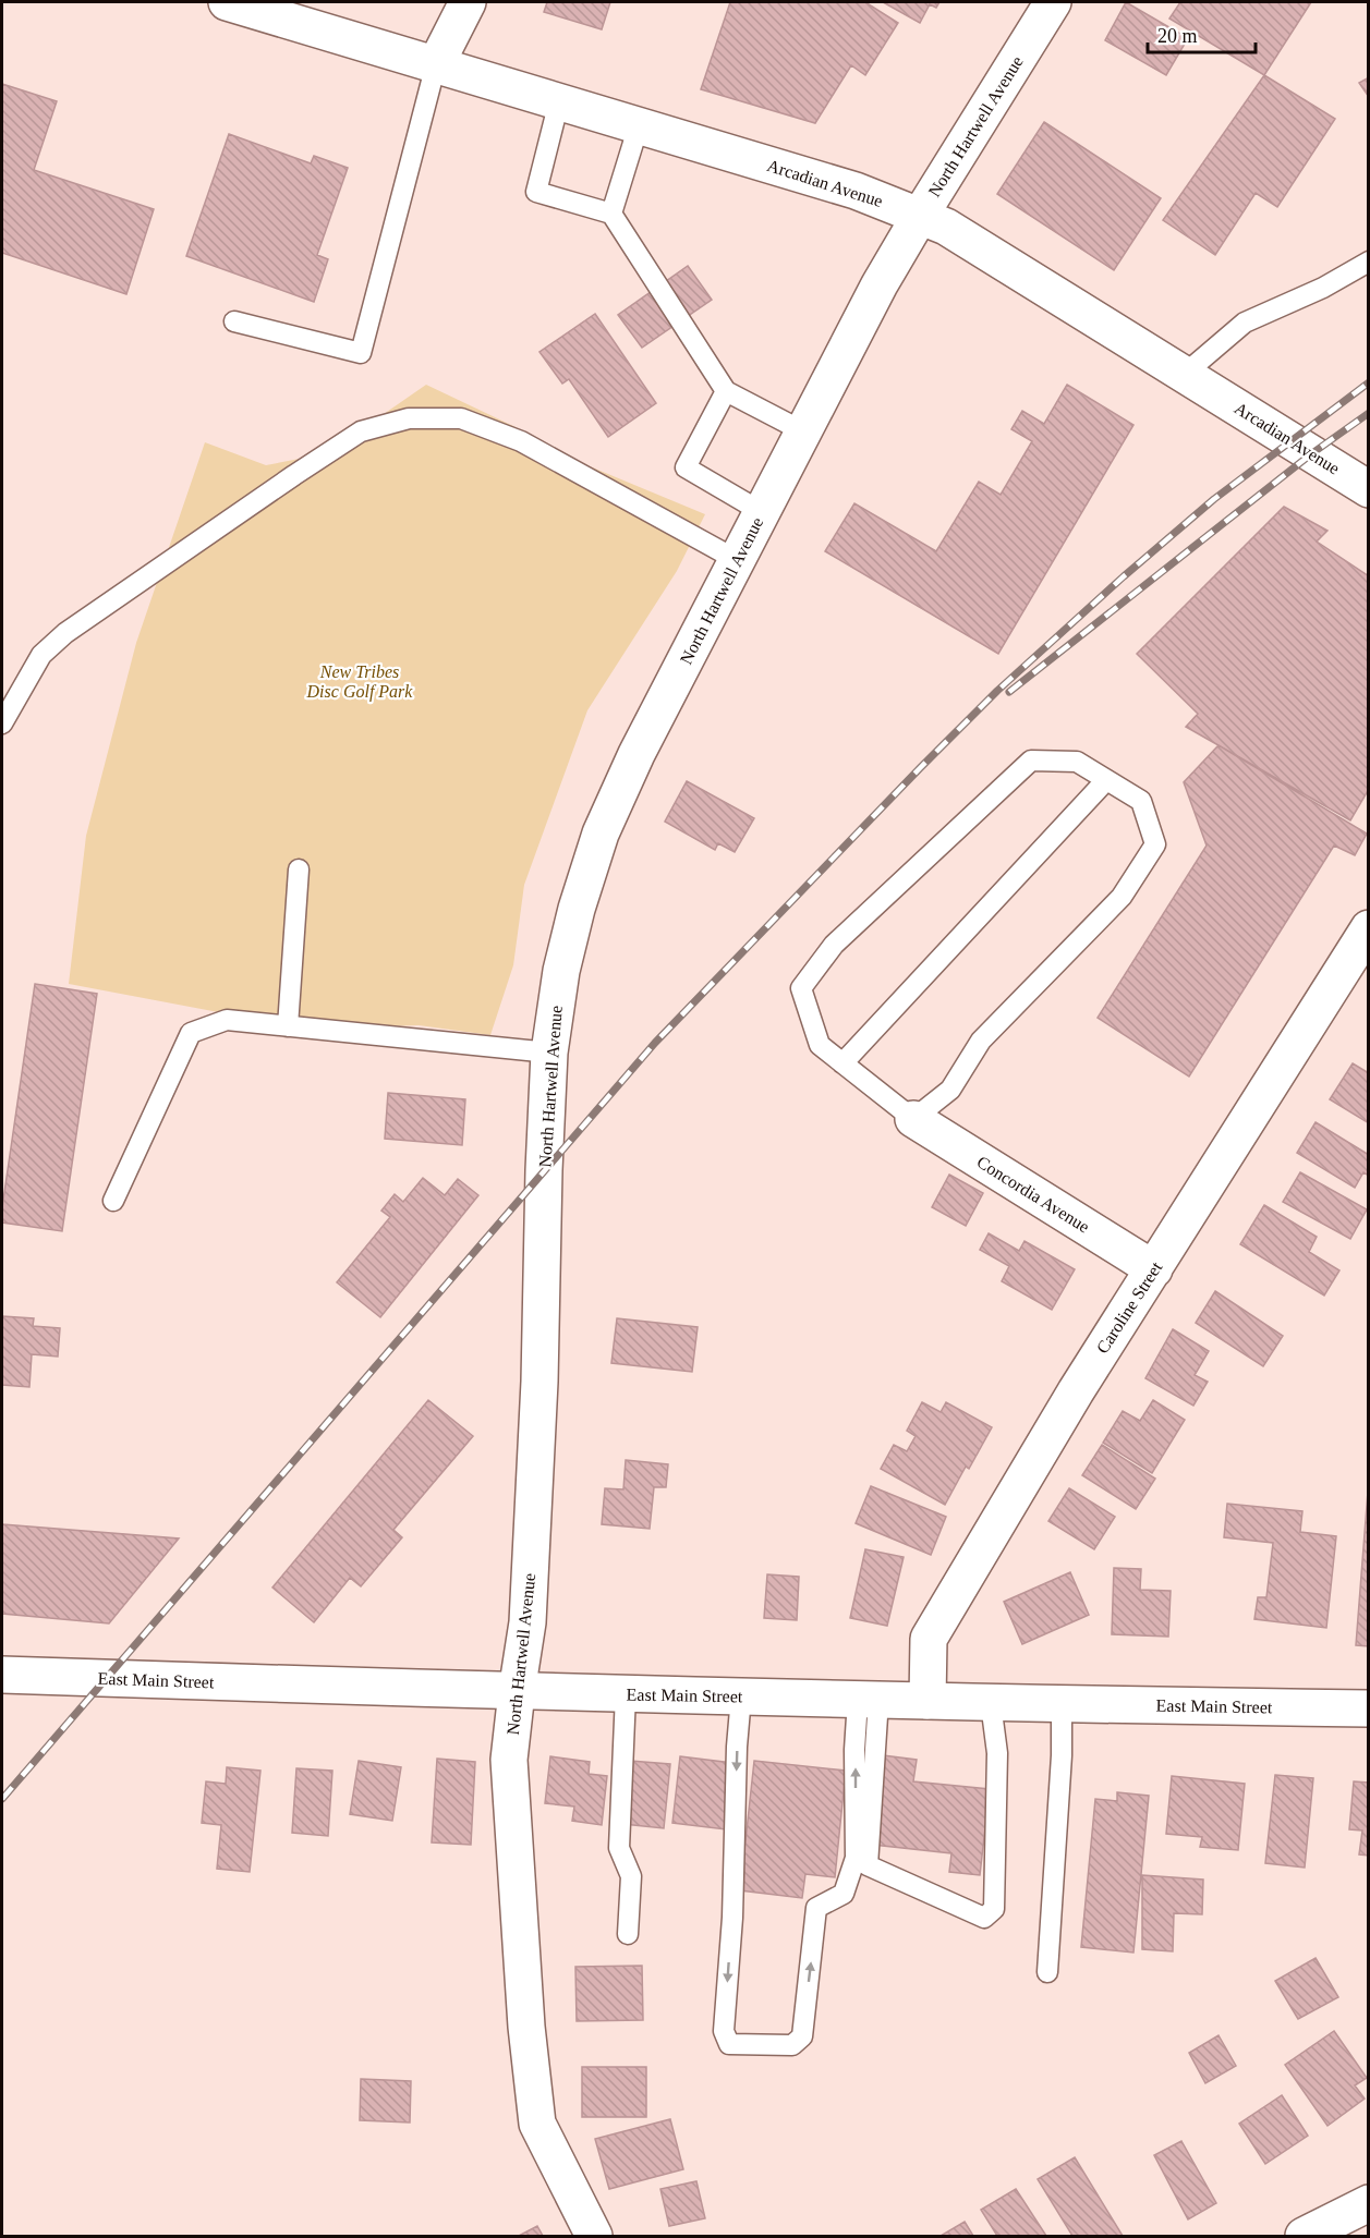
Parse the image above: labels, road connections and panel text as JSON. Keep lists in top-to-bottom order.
{
  "streets": {
    "street": [
      "North Hartwell Avenue",
      "Arcadian Avenue",
      "Concordia Avenue",
      "Caroline Street",
      "East Main Street"
    ]
  },
  "crossings": [
    ["North Hartwell Avenue", "Arcadian Avenue"],
    ["North Hartwell Avenue", "East Main Street"],
    ["Concordia Avenue", "Caroline Street"],
    ["Caroline Street", "East Main Street"]
  ],
  "parks": ["New Tribes Disc Golf Park"],
  "scale_bar": "20 m"
}
